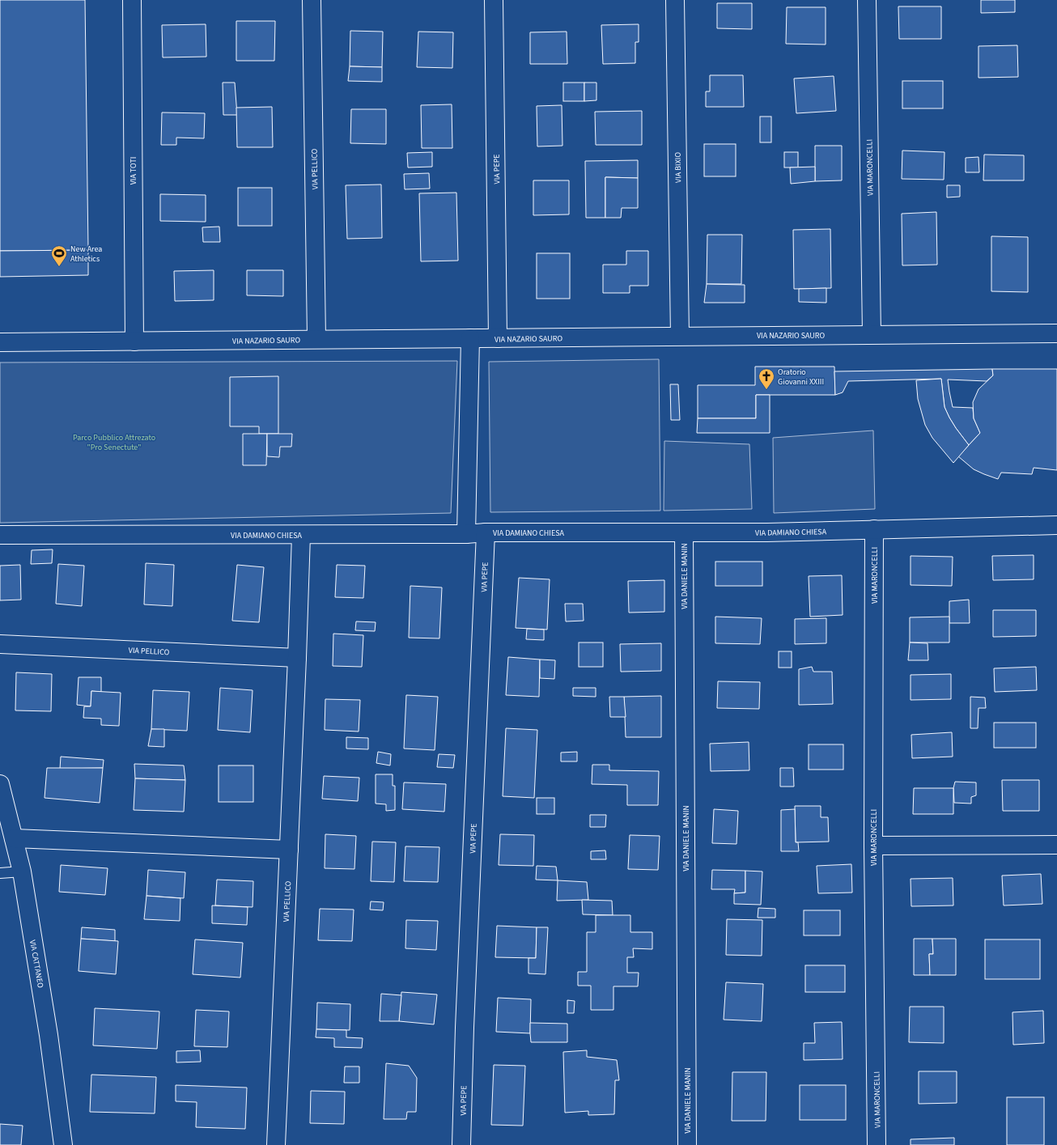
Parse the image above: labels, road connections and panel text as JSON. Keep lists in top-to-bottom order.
{
  "streets": {
    "street": [
      "VIA BIXIO",
      "VIA MARONCELLI",
      "VIA PELLICO",
      "VIA PEPE",
      "VIA TOTI",
      "VIA NAZARIO SAURO",
      "VIA DAMIANO CHIESA",
      "VIA DANIELE MANIN",
      "VIA CATTANEO"
    ]
  },
  "crossings": [
    ["VIA BIXIO", "VIA NAZARIO SAURO"],
    ["VIA MARONCELLI", "VIA NAZARIO SAURO"],
    ["VIA MARONCELLI", "VIA DAMIANO CHIESA"],
    ["VIA PELLICO", "VIA NAZARIO SAURO"],
    ["VIA PELLICO", "VIA DAMIANO CHIESA"],
    ["VIA PEPE", "VIA NAZARIO SAURO"],
    ["VIA PEPE", "VIA DAMIANO CHIESA"],
    ["VIA TOTI", "VIA NAZARIO SAURO"],
    ["VIA DAMIANO CHIESA", "VIA DANIELE MANIN"]
  ],
  "parks": ["Parco Pubblico Attrezato \"Pro Senectute\""],
  "places": {
    "sports": ["New Area Athletics"],
    "church": ["Oratorio Giovanni XXIII"]
  }
}
